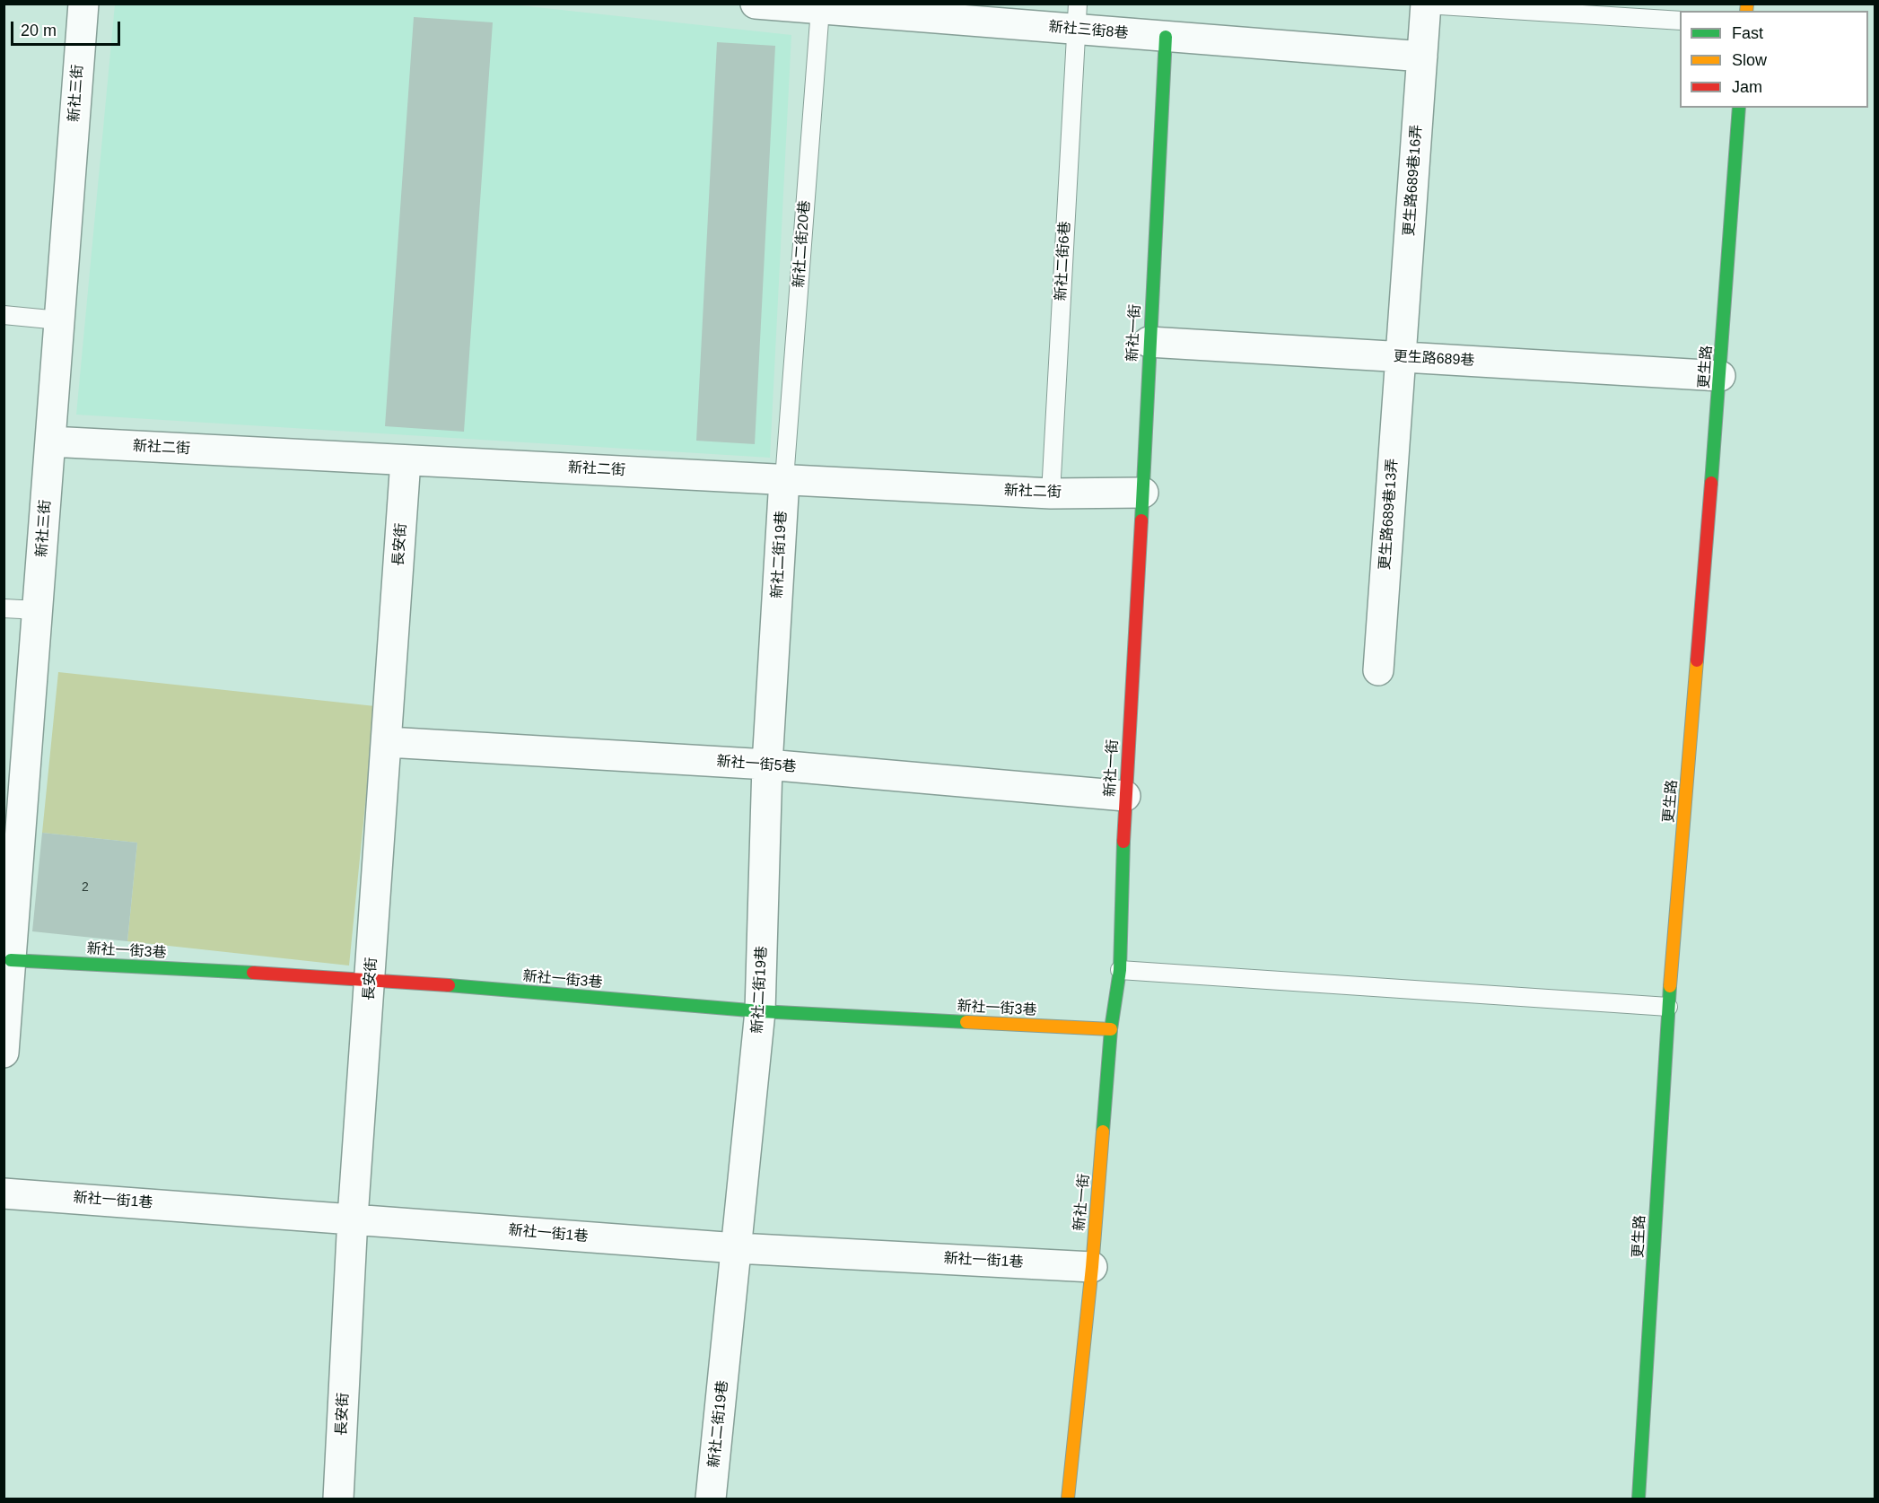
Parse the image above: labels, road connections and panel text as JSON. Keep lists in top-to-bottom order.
{
  "streets": {
    "street": [
      "新社三街8巷",
      "新社三街",
      "更生路689巷16弄",
      "新社一街",
      "更生路689巷",
      "更生路",
      "新社二街",
      "更生路689巷13弄",
      "長安街",
      "新社二街19巷",
      "新社一街5巷",
      "新社一街3巷",
      "新社一街1巷"
    ],
    "lane": ["新社二街20巷", "新社二街6巷"]
  },
  "crossings": [
    ["新社三街8巷", "更生路689巷16弄"],
    ["新社三街8巷", "新社二街20巷"],
    ["新社三街8巷", "新社二街6巷"],
    ["新社三街8巷", "新社一街"],
    ["新社三街", "新社二街"],
    ["新社三街", "新社一街3巷"],
    ["更生路689巷16弄", "更生路689巷"],
    ["更生路689巷16弄", "更生路689巷13弄"],
    ["新社二街20巷", "新社二街"],
    ["新社二街20巷", "新社二街19巷"],
    ["新社二街6巷", "新社二街"],
    ["新社一街", "更生路689巷"],
    ["新社一街", "新社二街"],
    ["新社一街", "新社一街5巷"],
    ["新社一街", "新社一街3巷"],
    ["新社一街", "新社一街1巷"],
    ["更生路689巷", "更生路"],
    ["更生路689巷", "更生路689巷13弄"],
    ["新社二街", "長安街"],
    ["新社二街", "新社二街19巷"],
    ["長安街", "新社一街5巷"],
    ["長安街", "新社一街3巷"],
    ["長安街", "新社一街1巷"],
    ["新社二街19巷", "新社一街5巷"],
    ["新社二街19巷", "新社一街3巷"],
    ["新社二街19巷", "新社一街1巷"]
  ],
  "house_numbers": ["2"],
  "legend": ["Fast", "Slow", "Jam"],
  "scale_bar": "20 m"
}
